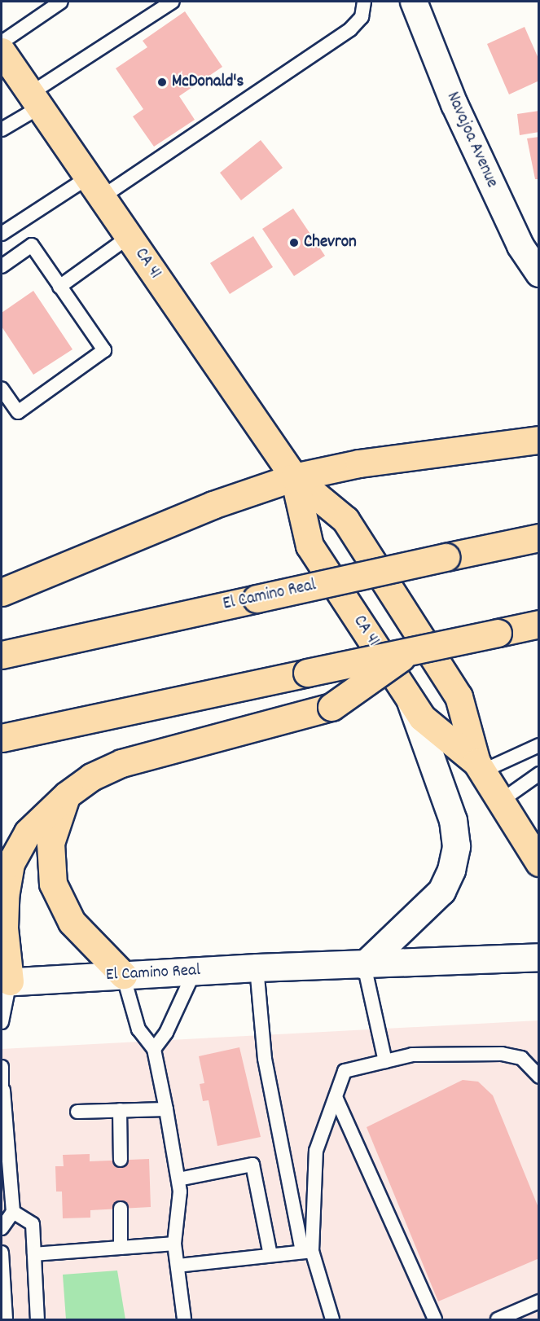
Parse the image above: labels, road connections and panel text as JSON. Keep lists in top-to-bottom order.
{
  "streets": {
    "main road": ["CA 41", "El Camino Real"],
    "street": ["Navajoa Avenue"]
  },
  "places": ["McDonald's", "Chevron"]
}
